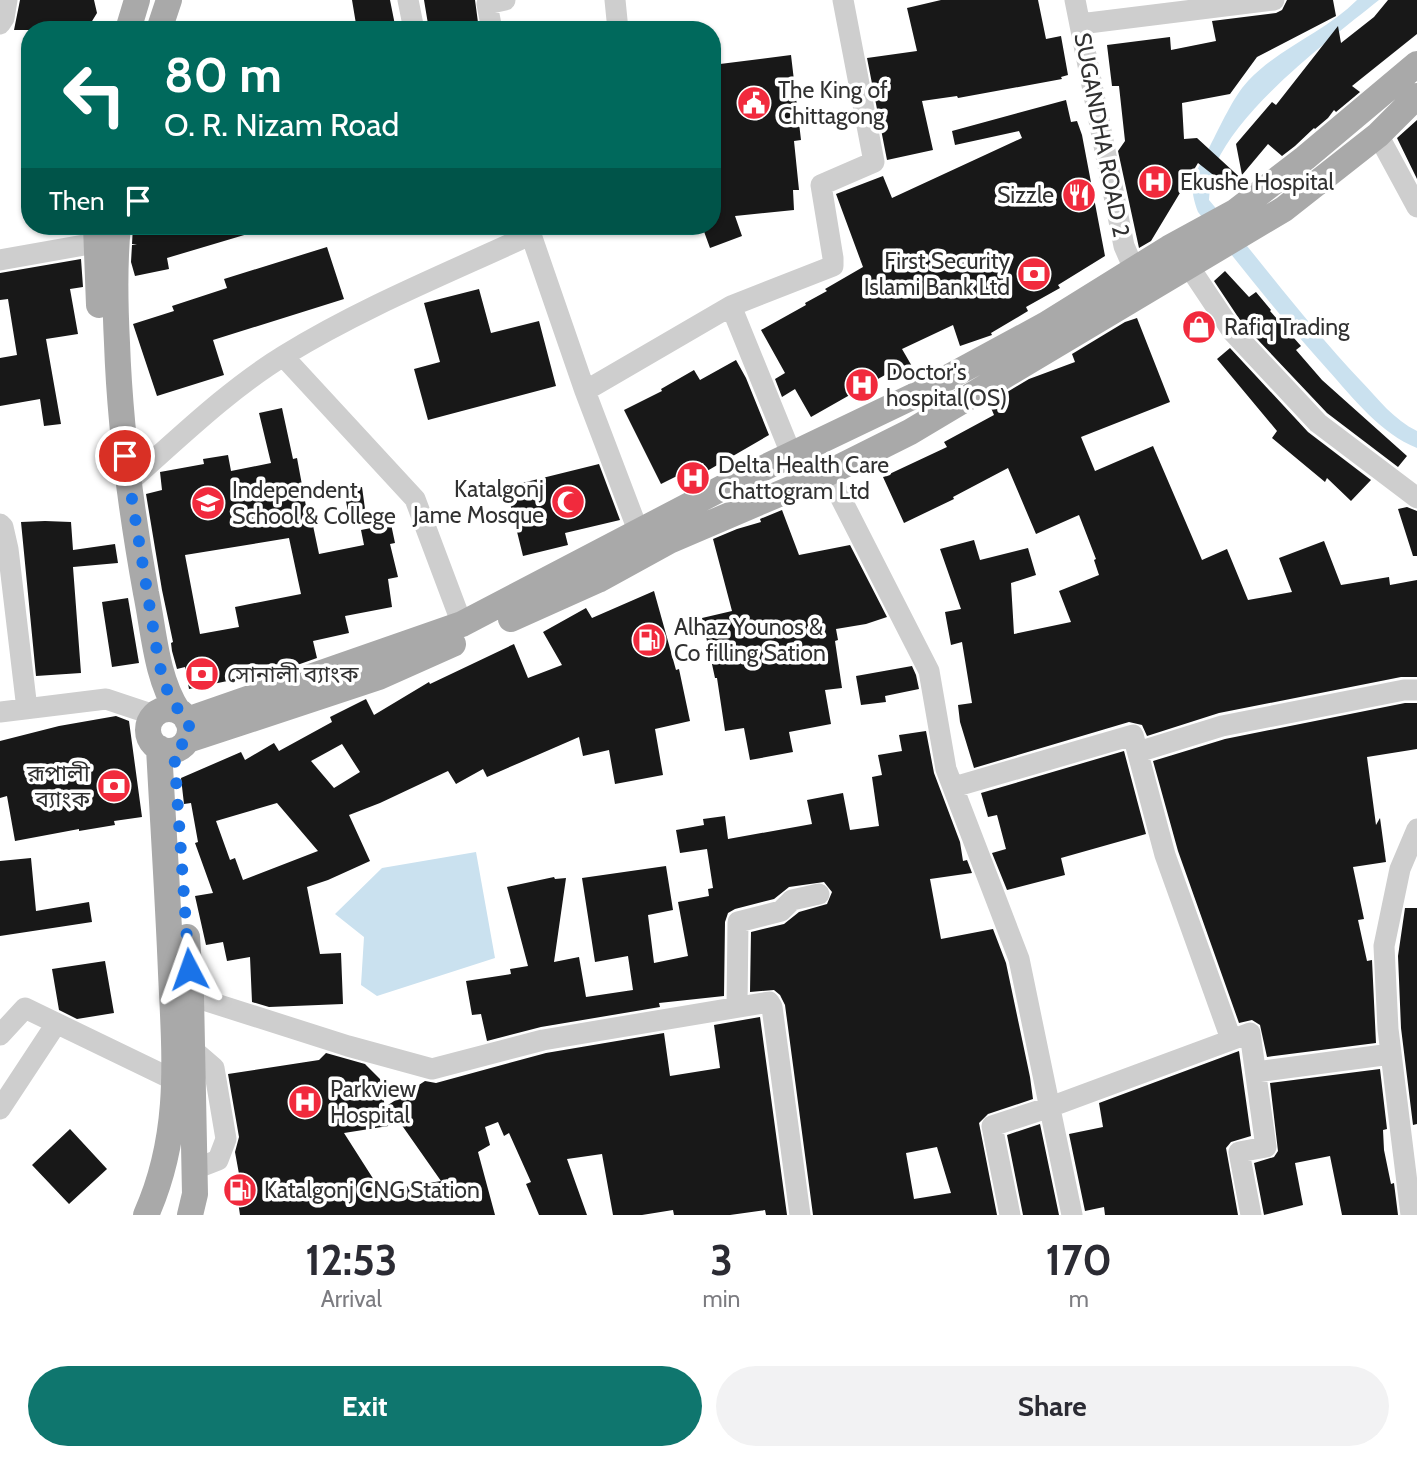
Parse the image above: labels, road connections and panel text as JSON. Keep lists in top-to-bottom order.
{
  "streets": {
    "street": ["SUGANDHA ROAD 2"]
  },
  "places": {
    "public building": ["The King of Chittagong"],
    "hospital": [
      "Ekushe Hospital",
      "Doctor's hospital(OS)",
      "Delta Health Care Chattogram Ltd",
      "Parkview Hospital"
    ],
    "restaurant": ["Sizzle"],
    "bank": ["First Security Islami Bank Ltd", "সোনালী ব্যাংক", "রূপালী ব্যাংক"],
    "shop": ["Rafiq Trading"],
    "mosque": ["Katalgonj Jame Mosque"],
    "school or university": ["Independent School & College"],
    "fuel station": ["Alhaz Younos & Co filling Sation", "Katalgonj CNG Station"]
  },
  "page": {
    "turn": ["80 m", "O. R. Nizam Road"],
    "then": "Then",
    "eta": [
      "12:53",
      "Arrival",
      "3",
      "min",
      "170",
      "m"
    ],
    "buttons": ["Exit", "Share"]
  }
}
